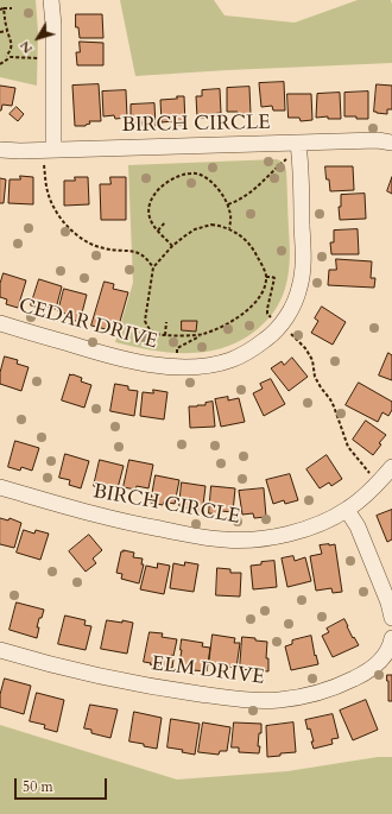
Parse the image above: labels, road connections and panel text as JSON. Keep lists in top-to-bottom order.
{
  "streets": {
    "street": ["BIRCH CIRCLE", "CEDAR DRIVE", "ELM DRIVE"]
  },
  "crossings": [
    ["BIRCH CIRCLE", "CEDAR DRIVE"]
  ],
  "scale_bar": "50 m",
  "north": "bottom left"
}
